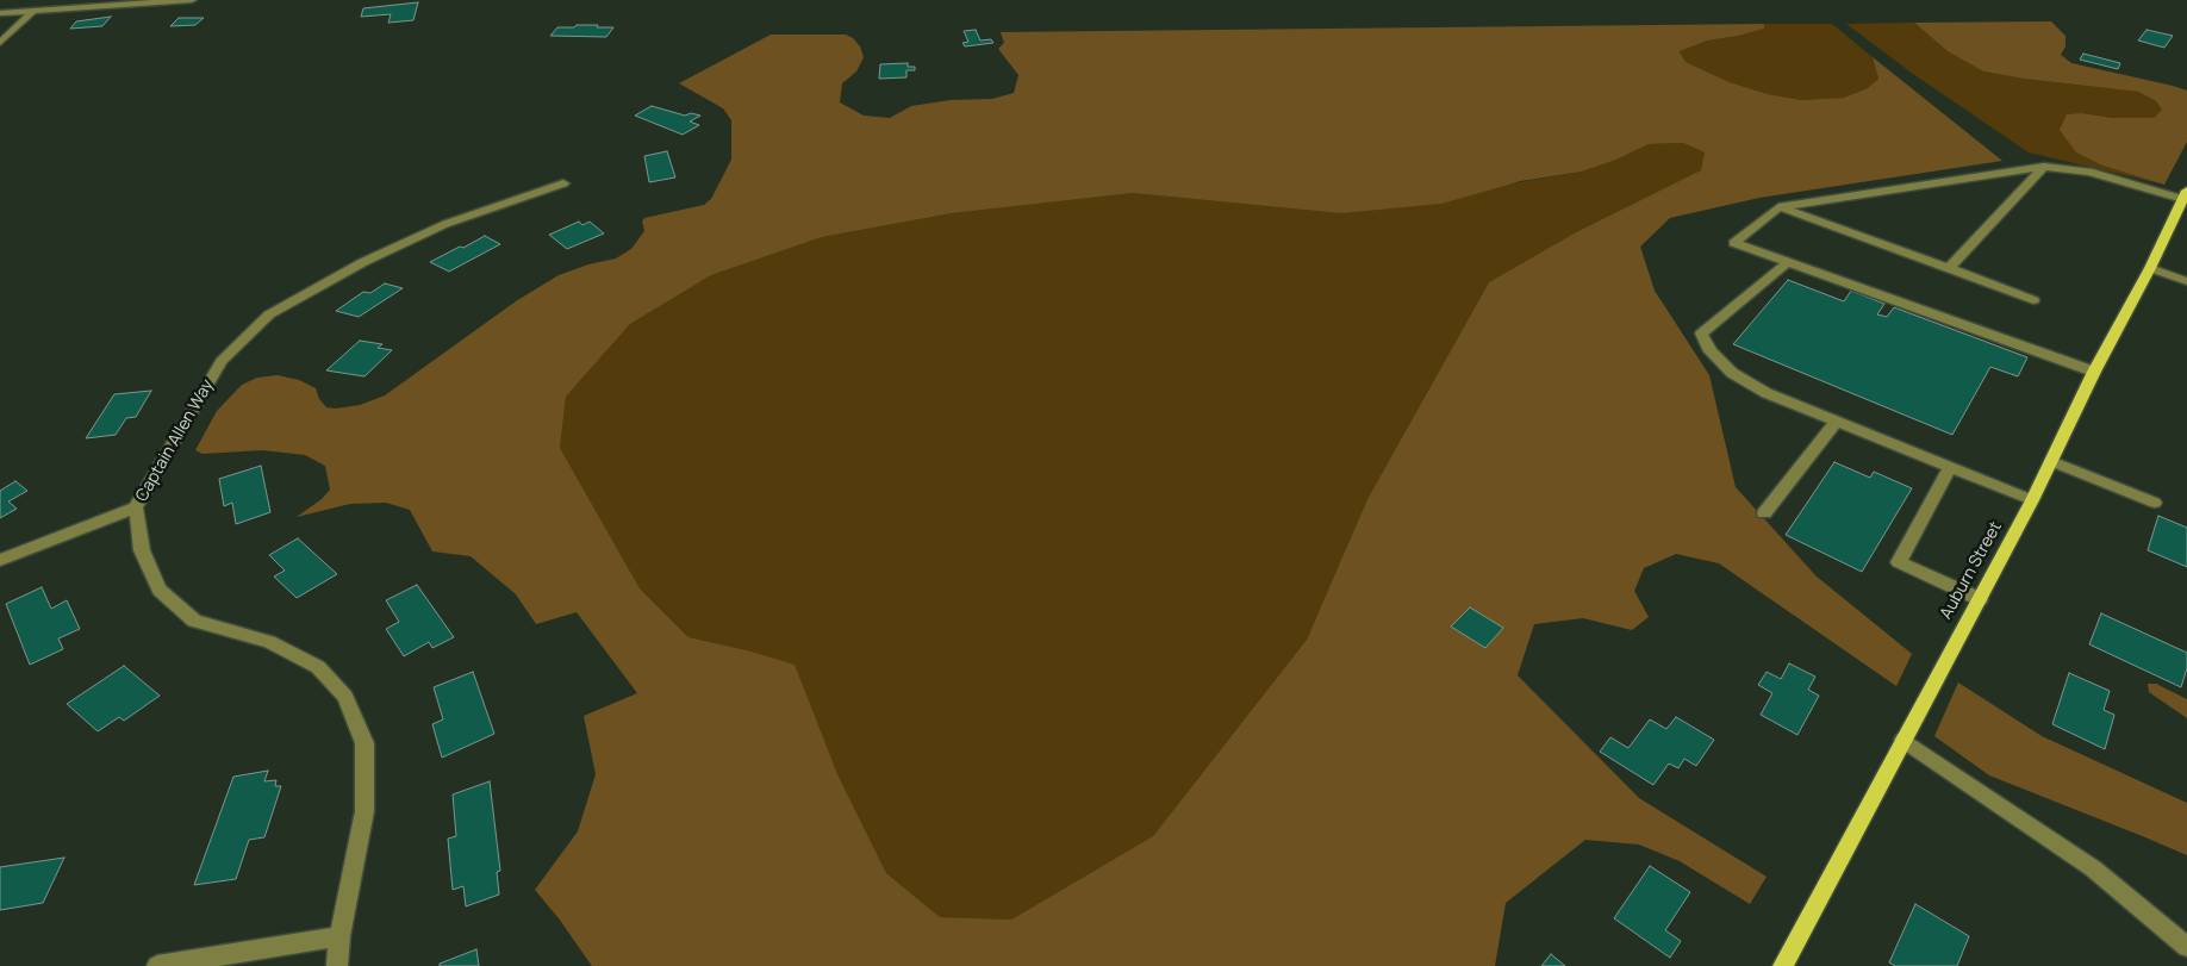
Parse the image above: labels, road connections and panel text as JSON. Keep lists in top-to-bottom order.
{
  "streets": {
    "main road": ["Auburn Street"],
    "street": ["Captain Allen Way"]
  }
}
